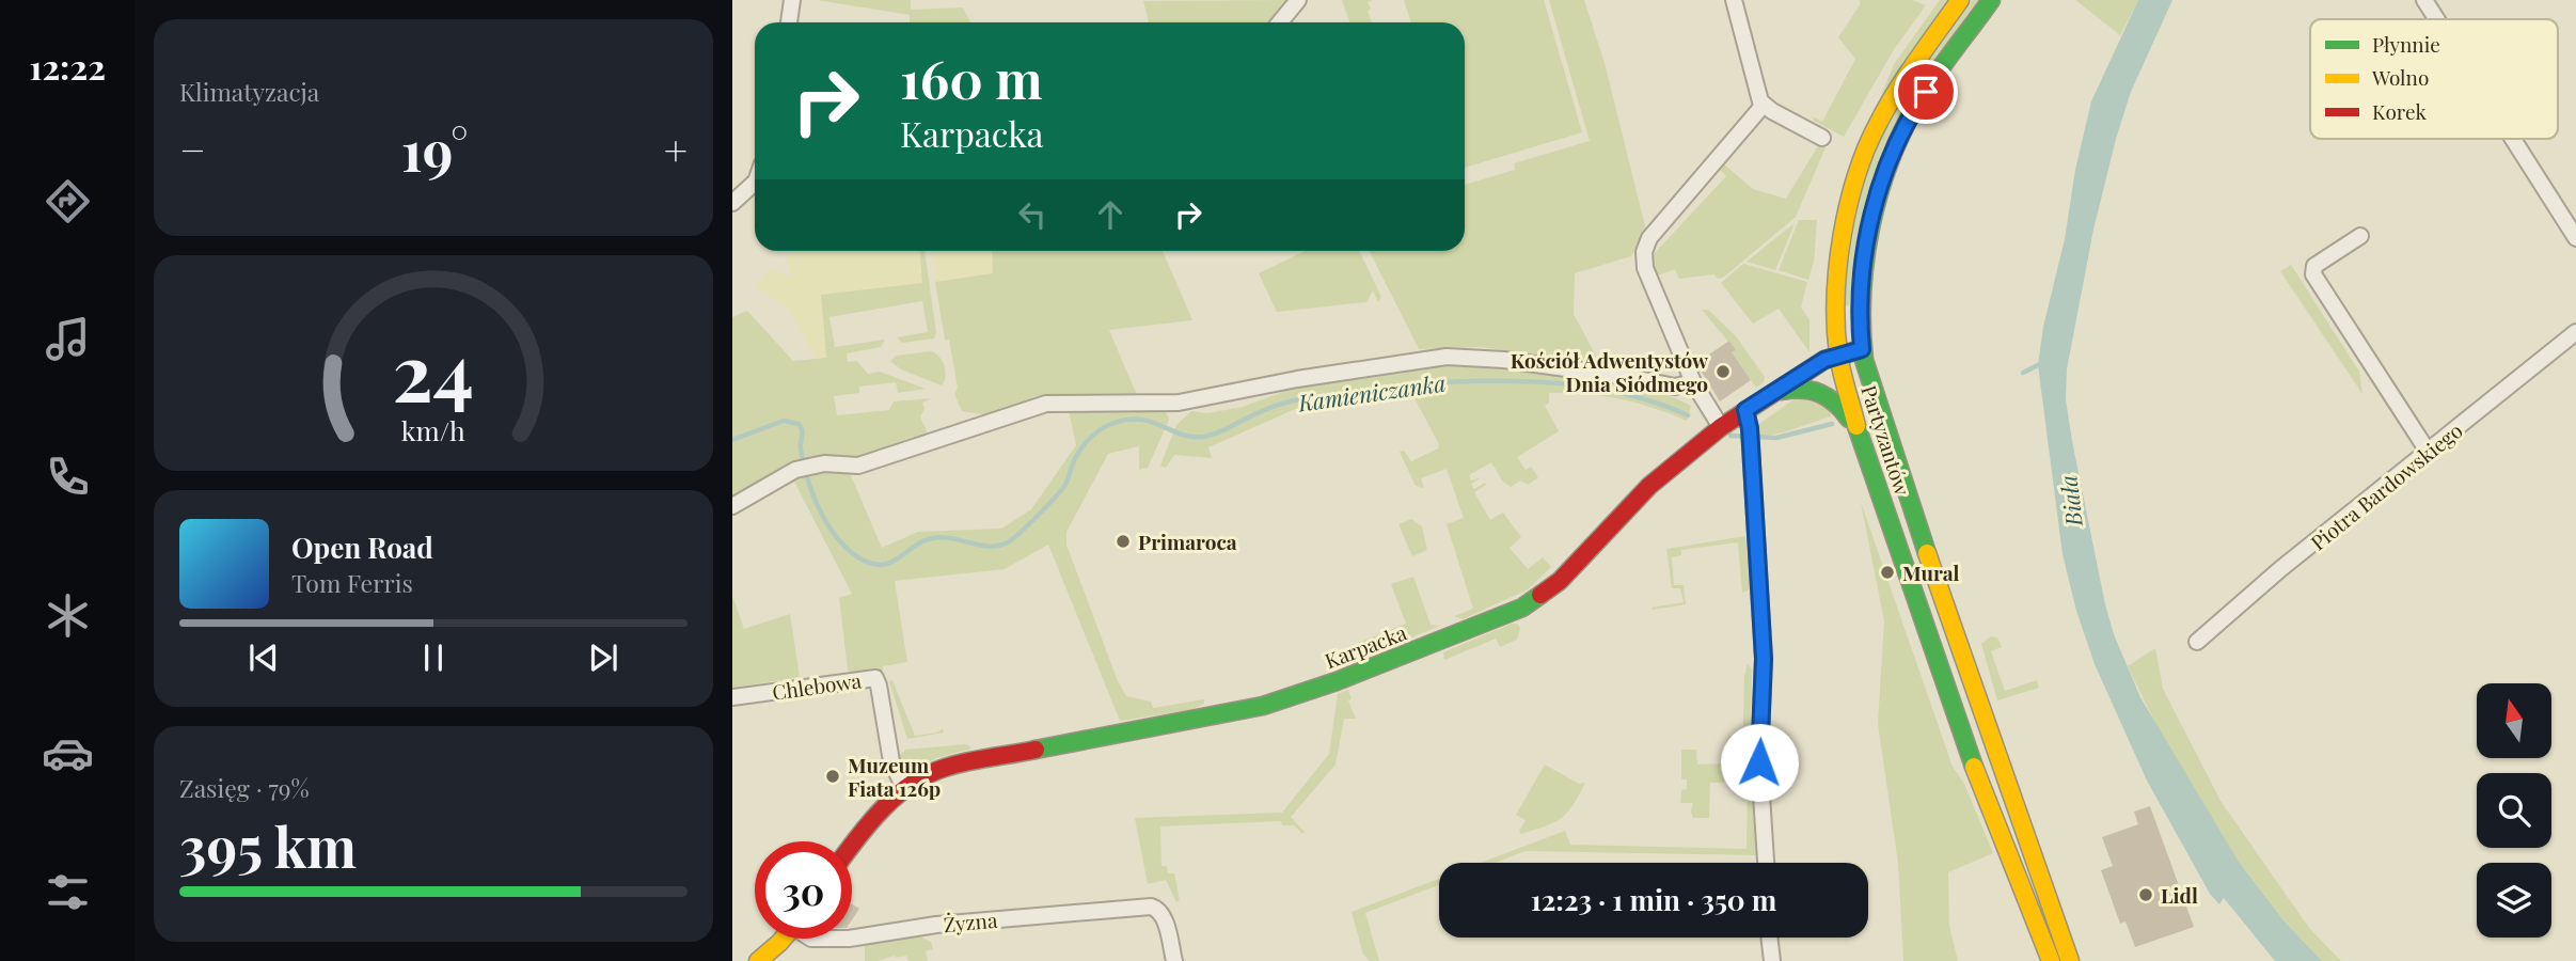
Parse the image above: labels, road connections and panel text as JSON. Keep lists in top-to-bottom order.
{
  "streets": {
    "main road": ["Partyzantów", "Karpacka"],
    "street": ["Piotra Bardowskiego", "Chlebowa", "Żyzna"]
  },
  "crossings": [
    ["Partyzantów", "Karpacka"],
    ["Karpacka", "Chlebowa"]
  ],
  "water": ["Kamieniczanka", "Biała"],
  "places": [
    "Kościół Adwentystów Dnia Siódmego",
    "Primaroca",
    "Mural",
    "Muzeum Fiata 126p",
    "Lidl"
  ],
  "legend": ["Płynnie", "Wolno", "Korek"],
  "north": "top",
  "page": {
    "tabs": "12:22",
    "tile": [
      "Klimatyzacja",
      ["Zasięg · 79%", "395 km"]
    ],
    "turn": ["160 m", "Karpacka"],
    "heat": ["−", "19°", "+"],
    "song": ["Open Road", "Tom Ferris"],
    "limit": "30",
    "trip": "12:23 · 1 min · 350 m",
    "gauge": ["24", "km/h"]
  }
}
